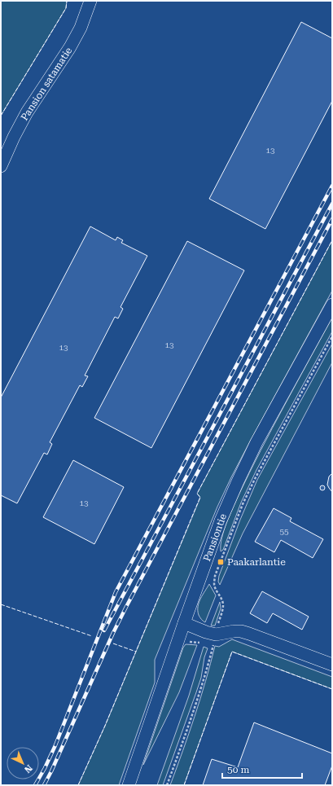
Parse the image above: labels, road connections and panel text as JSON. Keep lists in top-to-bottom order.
{
  "streets": {
    "street": ["Pansion satamatie", "Pansiontie"]
  },
  "places": {
    "transit": ["Paakarlantie"]
  },
  "house_numbers": [
    "13",
    "13",
    "13",
    "13",
    "55"
  ],
  "scale_bar": "50 m",
  "north": "bottom right"
}
